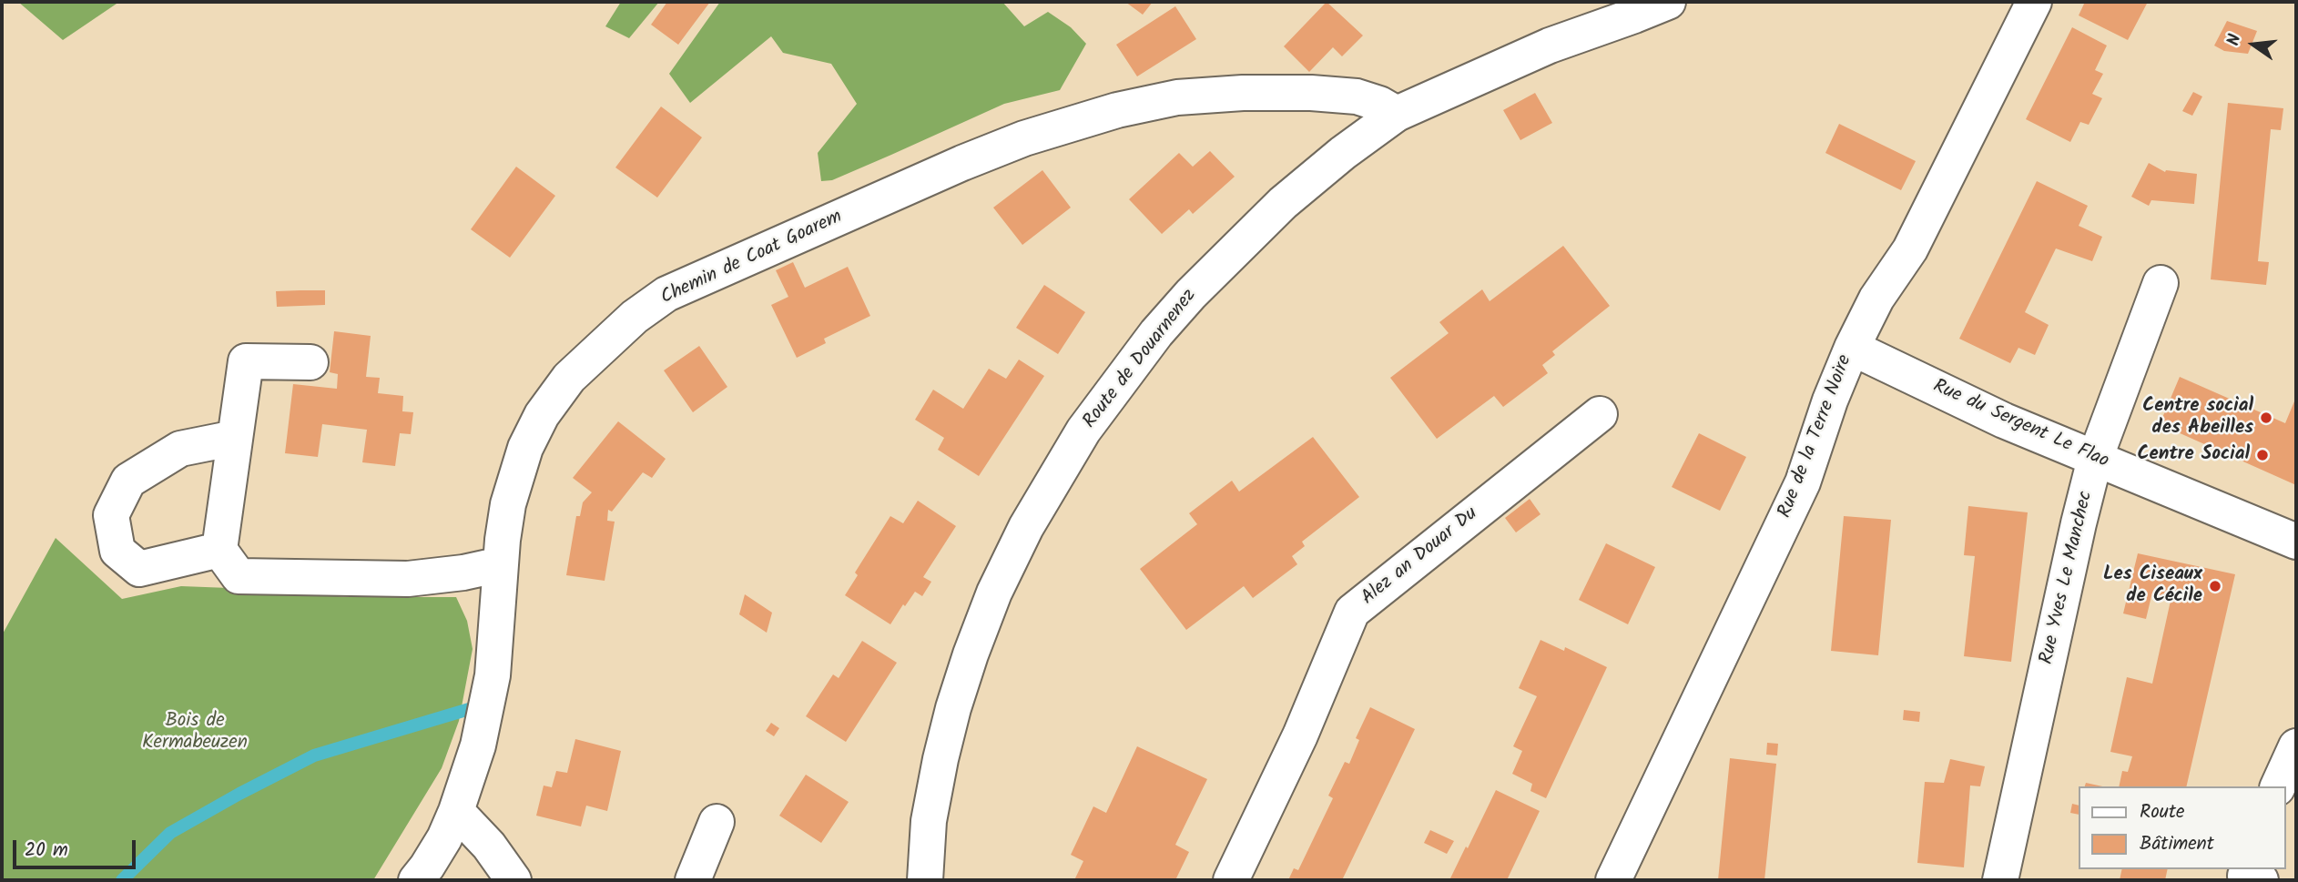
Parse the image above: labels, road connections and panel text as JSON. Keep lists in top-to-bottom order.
{
  "streets": {
    "street": [
      "Chemin de Coat Goarem",
      "Route de Douarnenez",
      "Rue du Sergent Le Flao",
      "Rue de la Terre Noire",
      "Alez an Douar Du",
      "Rue Yves Le Manchec"
    ]
  },
  "crossings": [
    ["Chemin de Coat Goarem", "Route de Douarnenez"],
    ["Rue du Sergent Le Flao", "Rue de la Terre Noire"],
    ["Rue du Sergent Le Flao", "Rue Yves Le Manchec"]
  ],
  "parks": ["Bois de Kermabeuzen"],
  "places": ["Centre social des Abeilles", "Centre Social", "Les Ciseaux de Cécile"],
  "legend": ["Route", "Bâtiment"],
  "scale_bar": "20 m",
  "north": "left"
}
